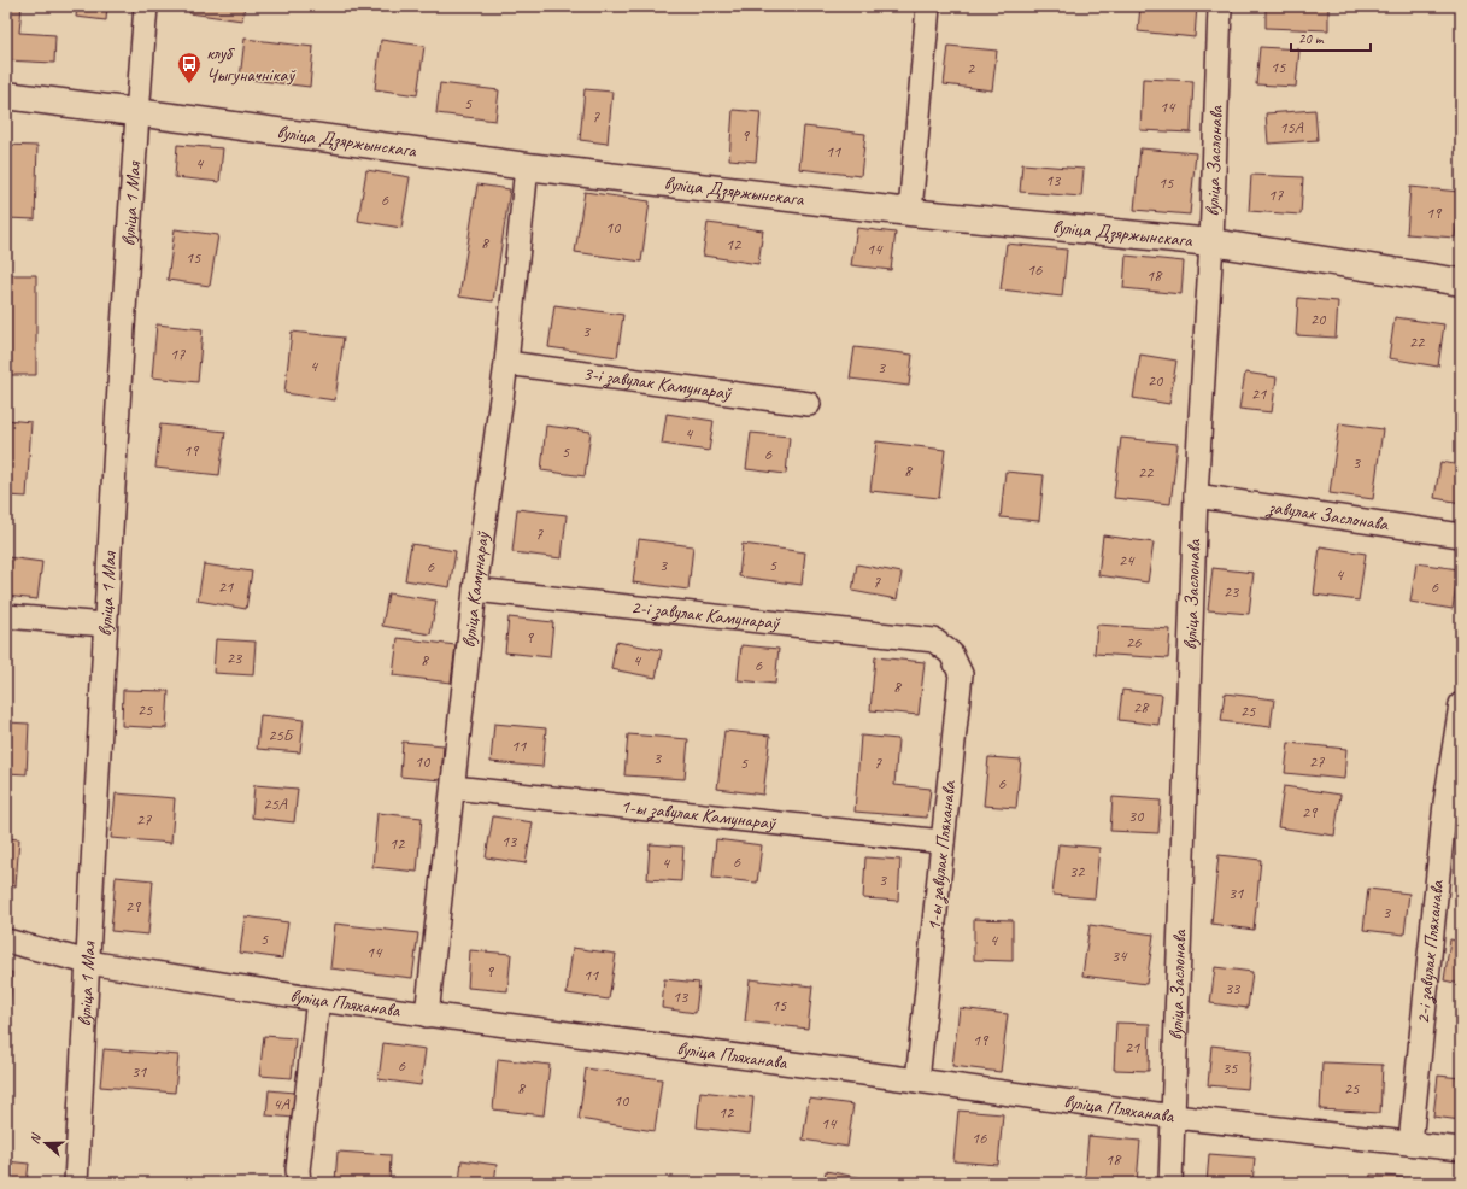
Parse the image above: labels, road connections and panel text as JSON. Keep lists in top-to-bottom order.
{
  "streets": {
    "street": [
      "вуліца Дзяржынскага",
      "вуліца Заслонава",
      "вуліца 1 Мая",
      "3-і завулак Камунараў",
      "завулак Заслонава",
      "вуліца Камунараў",
      "2-і завулак Камунараў",
      "1-ы завулак Камунараў",
      "1-ы завулак Пляханава",
      "2-і завулак Пляханава",
      "вуліца Пляханава"
    ]
  },
  "crossings": [
    ["вуліца Дзяржынскага", "вуліца Заслонава"],
    ["вуліца Дзяржынскага", "вуліца 1 Мая"],
    ["вуліца Дзяржынскага", "вуліца Камунараў"],
    ["вуліца Заслонава", "завулак Заслонава"],
    ["вуліца Заслонава", "вуліца Пляханава"],
    ["вуліца 1 Мая", "вуліца Пляханава"],
    ["3-і завулак Камунараў", "вуліца Камунараў"],
    ["вуліца Камунараў", "2-і завулак Камунараў"],
    ["вуліца Камунараў", "1-ы завулак Камунараў"],
    ["вуліца Камунараў", "вуліца Пляханава"],
    ["2-і завулак Камунараў", "1-ы завулак Пляханава"],
    ["1-ы завулак Камунараў", "1-ы завулак Пляханава"],
    ["1-ы завулак Пляханава", "вуліца Пляханава"],
    ["2-і завулак Пляханава", "вуліца Пляханава"]
  ],
  "places": {
    "bus stop": ["клуб Чыгуначнікаў"]
  },
  "house_numbers": [
    "15",
    "2",
    "5",
    "14",
    "7",
    "15А",
    "9",
    "11",
    "4",
    "13",
    "15",
    "17",
    "6",
    "19",
    "10",
    "8",
    "12",
    "14",
    "15",
    "16",
    "18",
    "20",
    "3",
    "22",
    "17",
    "4",
    "3",
    "20",
    "21",
    "4",
    "19",
    "5",
    "6",
    "3",
    "8",
    "22",
    "7",
    "24",
    "3",
    "5",
    "6",
    "4",
    "7",
    "21",
    "6",
    "23",
    "9",
    "26",
    "23",
    "8",
    "4",
    "6",
    "8",
    "28",
    "25",
    "25",
    "25Б",
    "11",
    "3",
    "10",
    "27",
    "5",
    "7",
    "6",
    "25А",
    "29",
    "30",
    "27",
    "13",
    "12",
    "6",
    "4",
    "32",
    "3",
    "31",
    "29",
    "3",
    "5",
    "4",
    "14",
    "34",
    "9",
    "11",
    "33",
    "13",
    "15",
    "19",
    "21",
    "6",
    "35",
    "31",
    "8",
    "25",
    "10",
    "4А",
    "12",
    "14",
    "16",
    "18"
  ],
  "scale_bar": "20 m",
  "north": "left"
}
